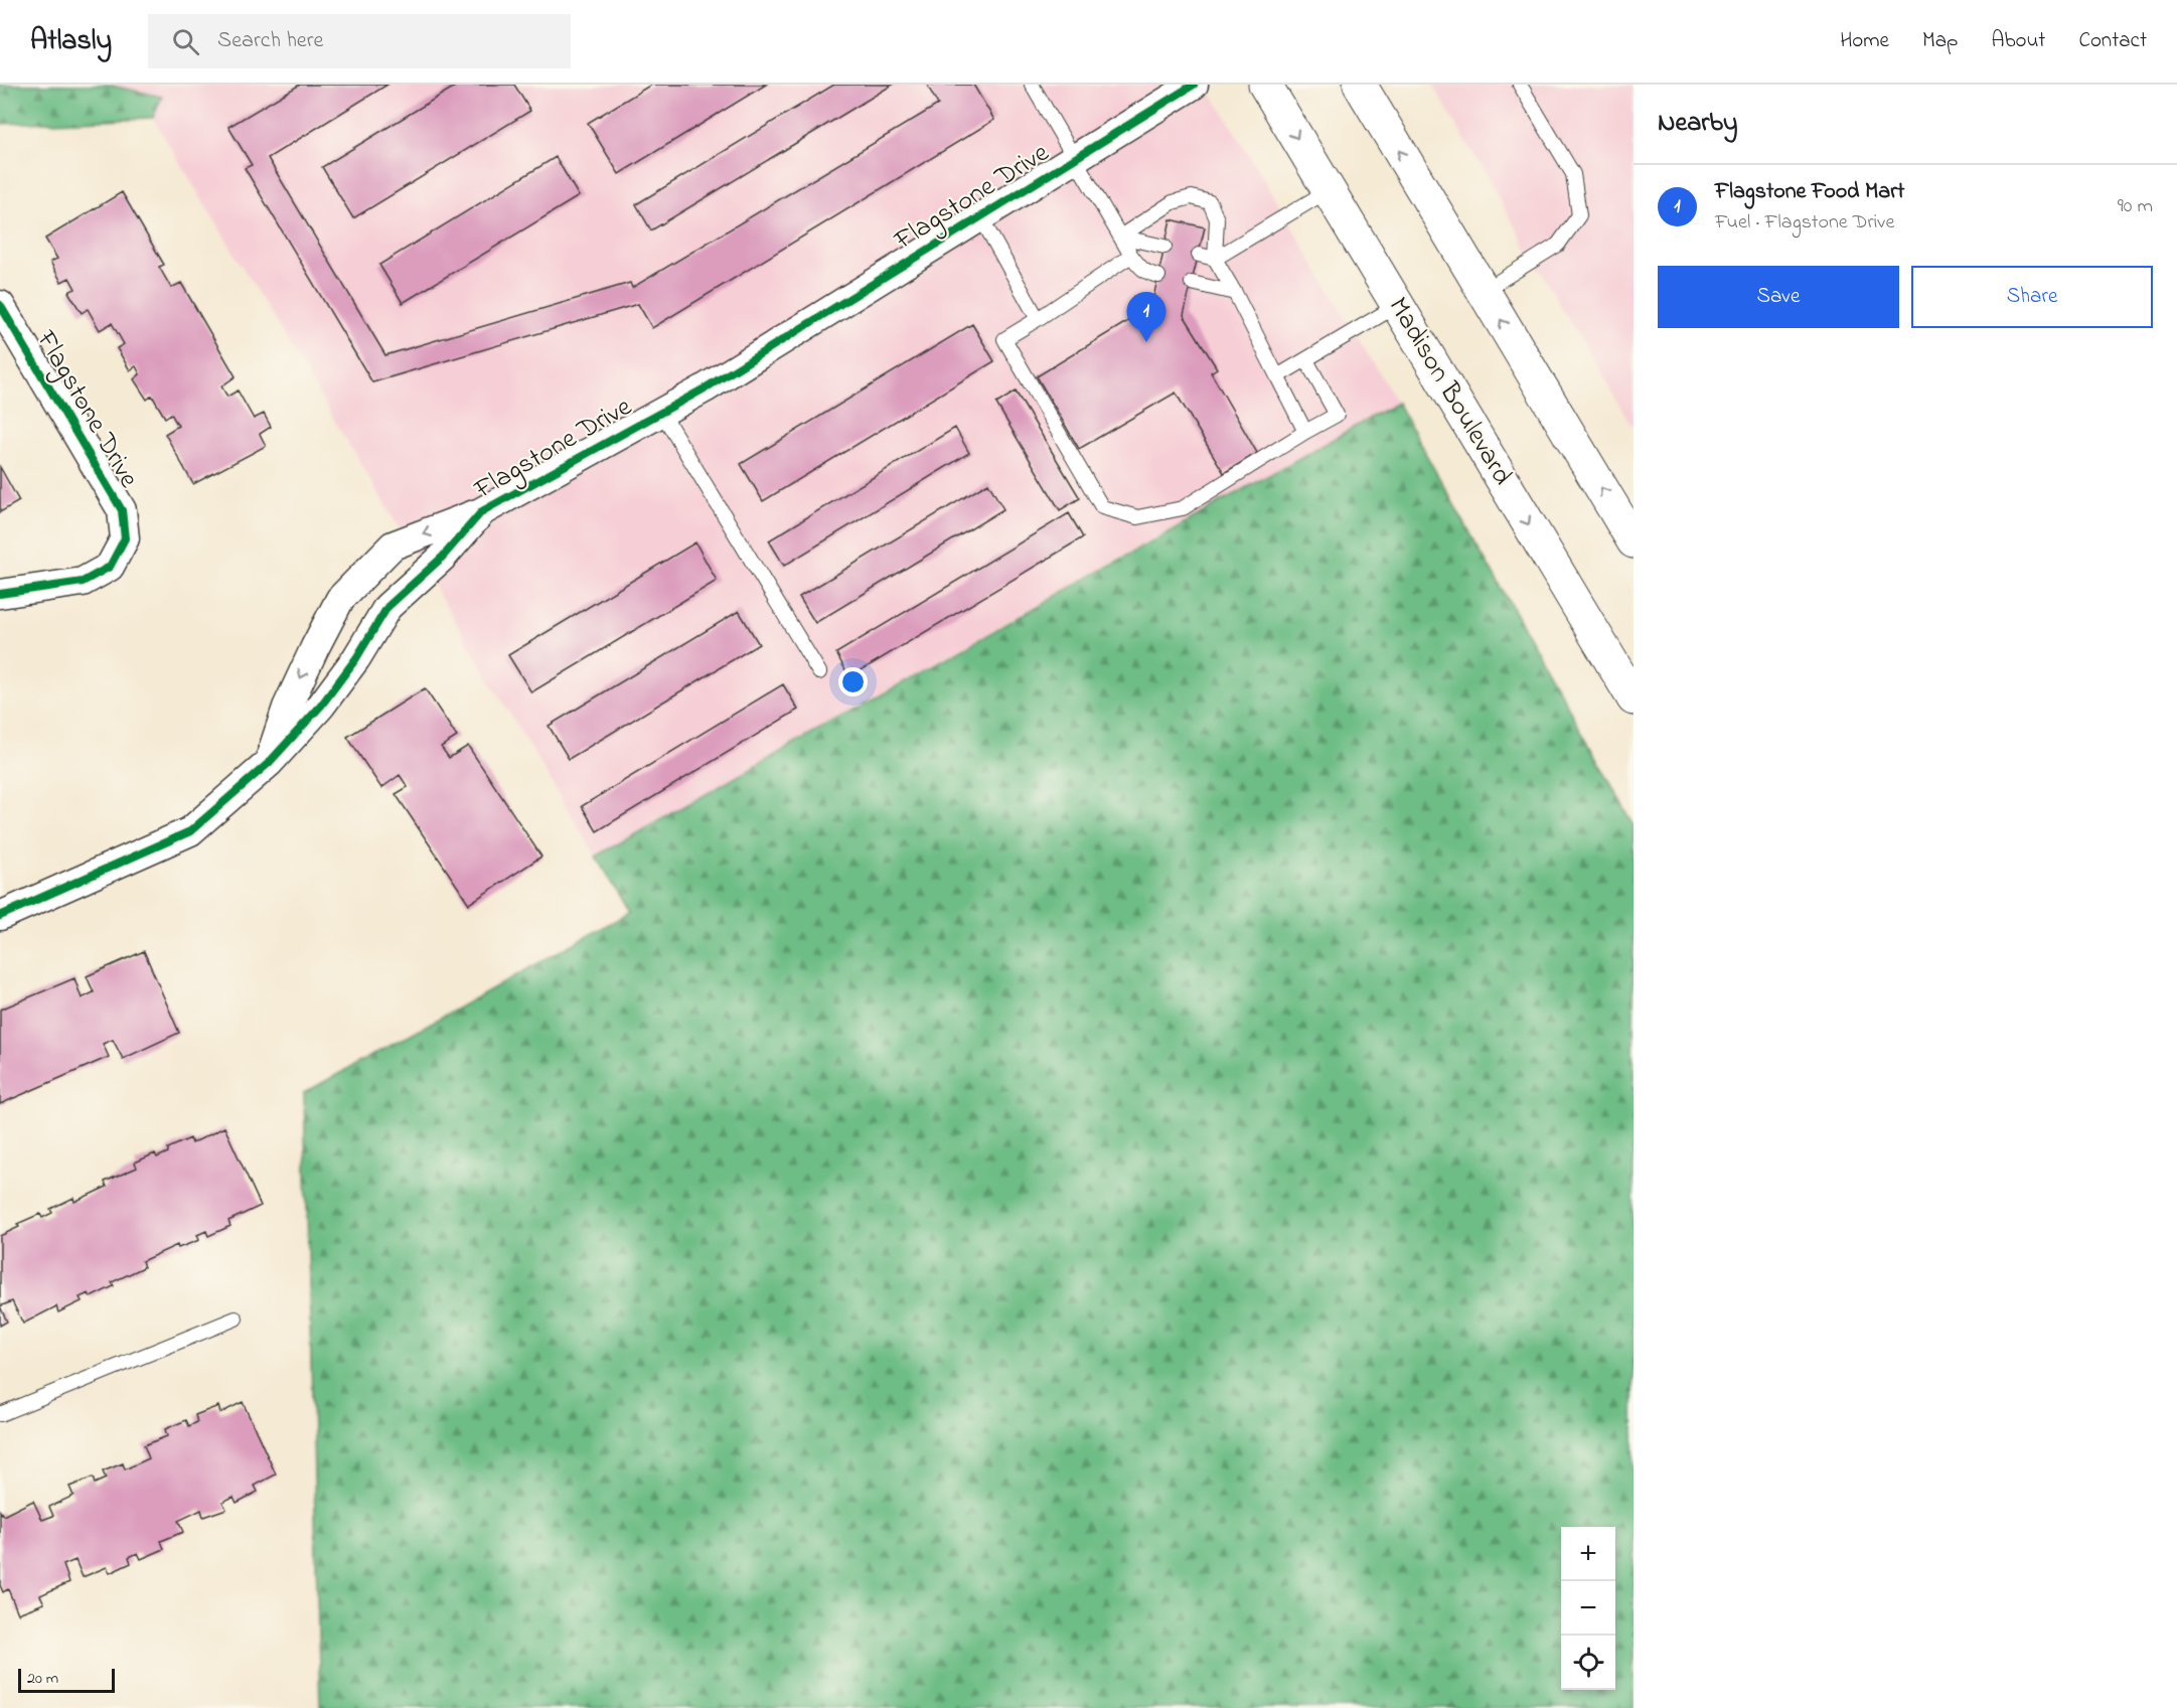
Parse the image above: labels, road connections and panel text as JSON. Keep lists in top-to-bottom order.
{
  "streets": {
    "main road": ["Madison Boulevard"],
    "street": ["Flagstone Drive"]
  },
  "scale_bar": "20 m",
  "page": {
    "header": "Atlasly",
    "search": "Search here",
    "nav": [
      "Home",
      "Map",
      "About",
      "Contact"
    ],
    "heading": "Nearby",
    "list": [
      {
        "mark": "1",
        "name": "Flagstone Food Mart",
        "note": "Fuel · Flagstone Drive",
        "value": "90 m"
      }
    ],
    "buttons": ["Save", "Share"],
    "pins": "1",
    "map_buttons": ["+", "−"],
    "scale": "20 m"
  }
}
